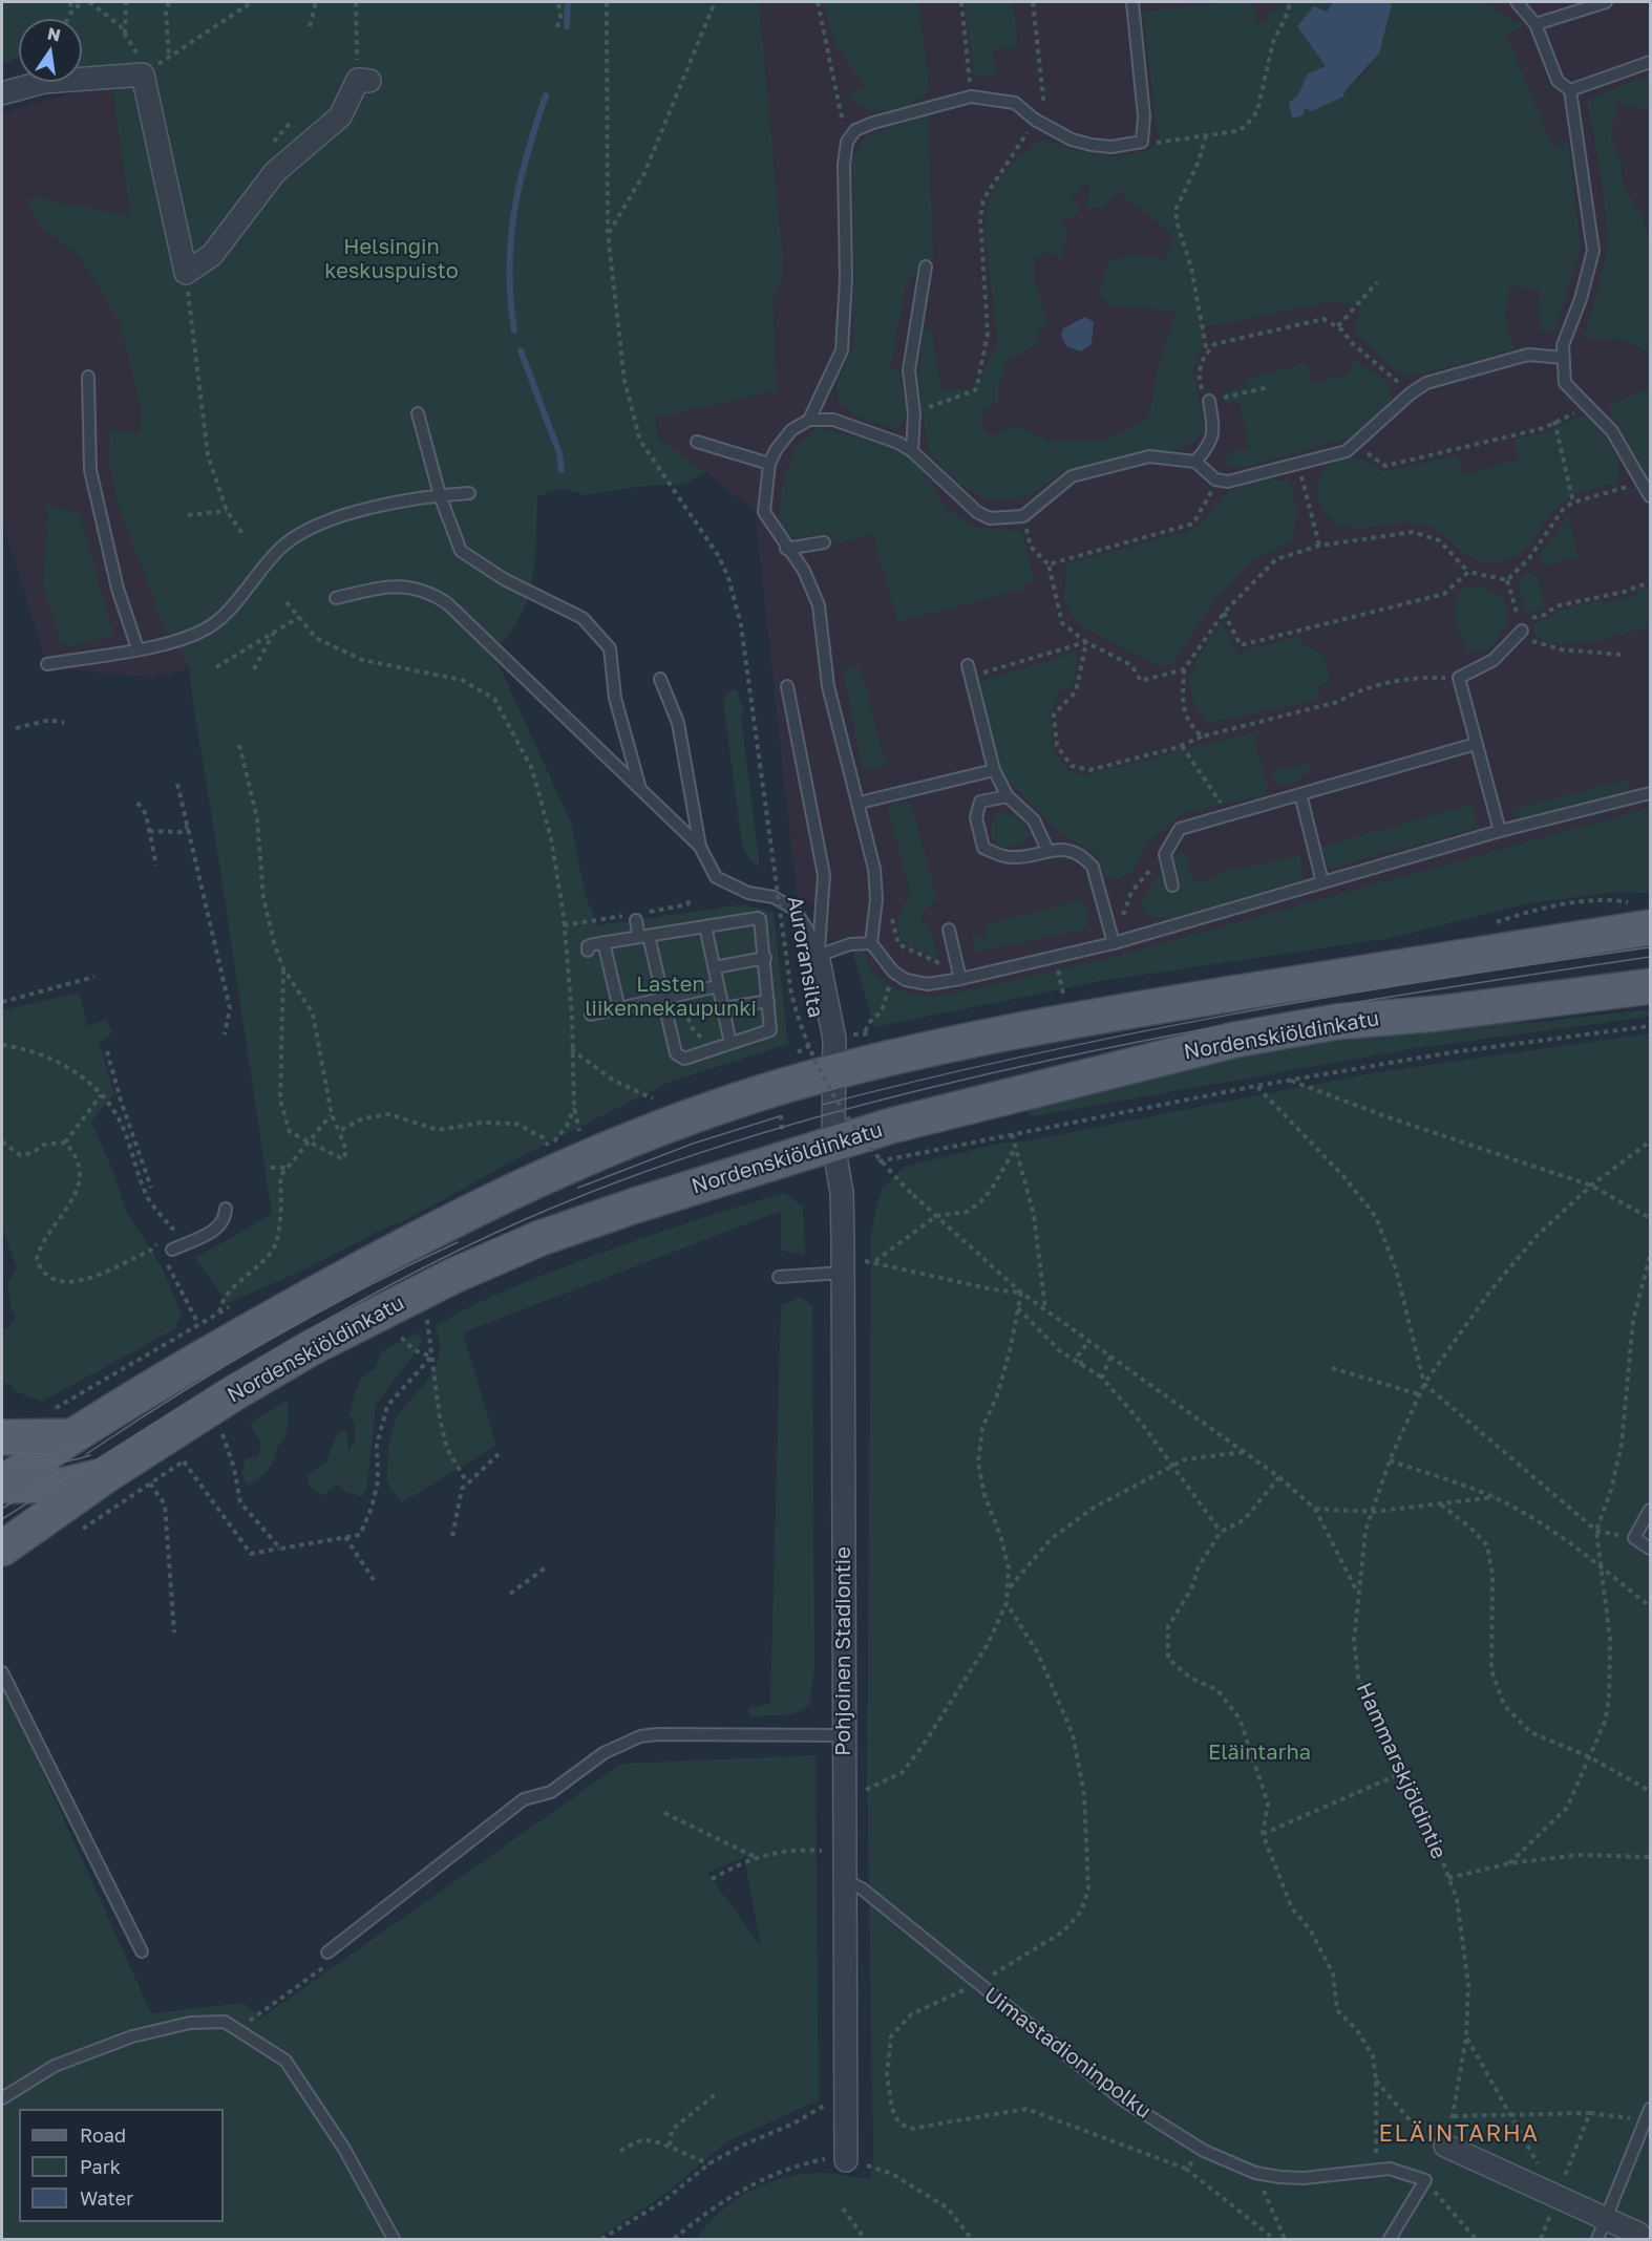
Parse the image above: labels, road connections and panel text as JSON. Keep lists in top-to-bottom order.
{
  "streets": {
    "main road": ["Nordenskiöldinkatu"],
    "street": ["Pohjoinen Stadiontie"],
    "lane": ["Uimastadioninpolku"],
    "path": ["Auroransilta", "Hammarskjöldintie"]
  },
  "crossings": [
    ["Nordenskiöldinkatu", "Pohjoinen Stadiontie"],
    ["Pohjoinen Stadiontie", "Uimastadioninpolku"]
  ],
  "districts": ["ELÄINTARHA"],
  "parks": ["Helsingin keskuspuisto", "Lasten liikennekaupunki", "Eläintarha"],
  "legend": ["Road", "Park", "Water"],
  "north": "top"
}
